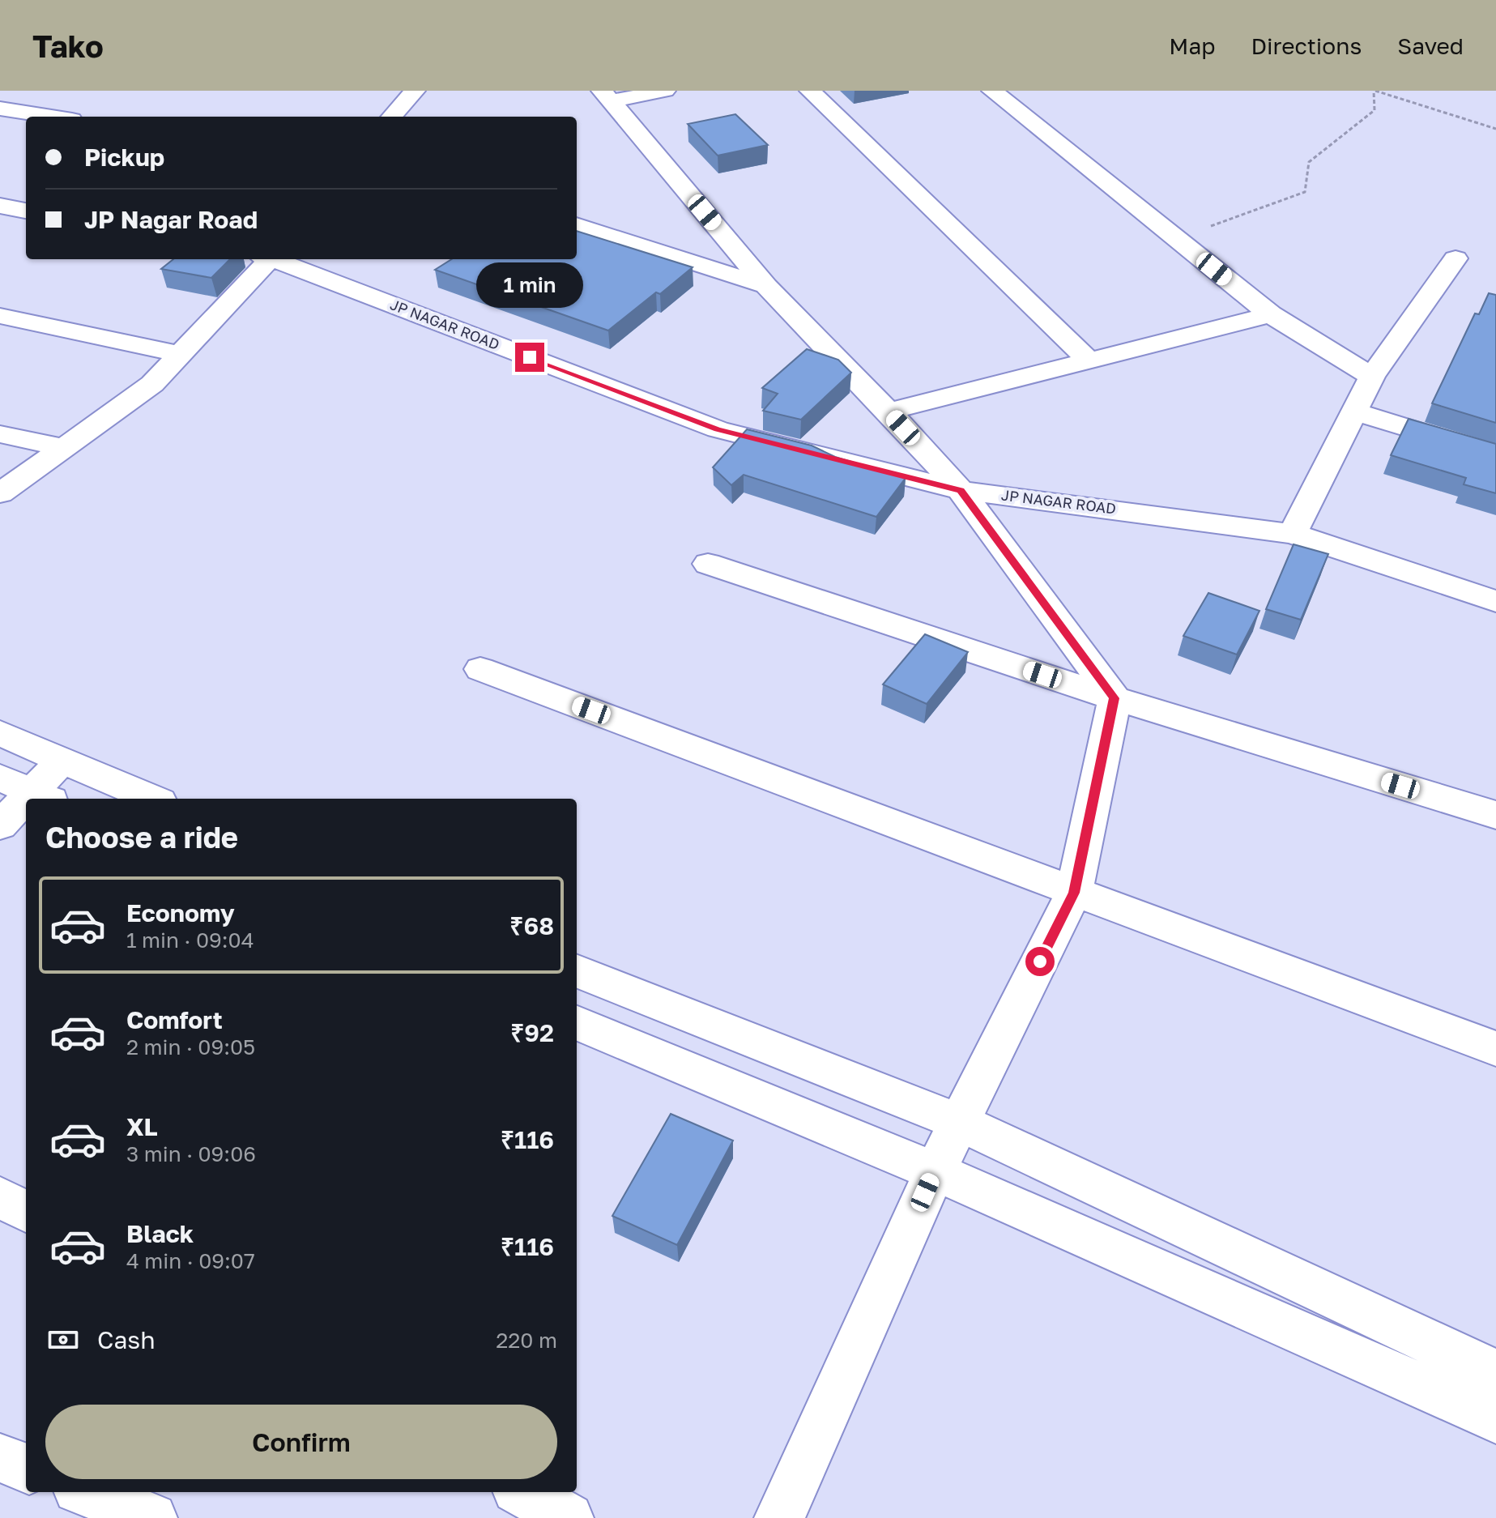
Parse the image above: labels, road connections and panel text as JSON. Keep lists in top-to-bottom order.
{
  "streets": {
    "street": ["JP NAGAR ROAD"]
  },
  "page": {
    "header": "Tako",
    "nav": ["Map", "Directions", "Saved"],
    "banner": ["Pickup", "JP Nagar Road"],
    "bubble": "1 min",
    "heading": "Choose a ride",
    "list": [
      {
        "name": "Economy",
        "note": "1 min · 09:04",
        "value": "₹68"
      },
      {
        "name": "Comfort",
        "note": "2 min · 09:05",
        "value": "₹92"
      },
      {
        "name": "XL",
        "note": "3 min · 09:06",
        "value": "₹116"
      },
      {
        "name": "Black",
        "note": "4 min · 09:07",
        "value": "₹116"
      }
    ],
    "pay": ["Cash", "220 m"],
    "buttons": "Confirm"
  }
}
